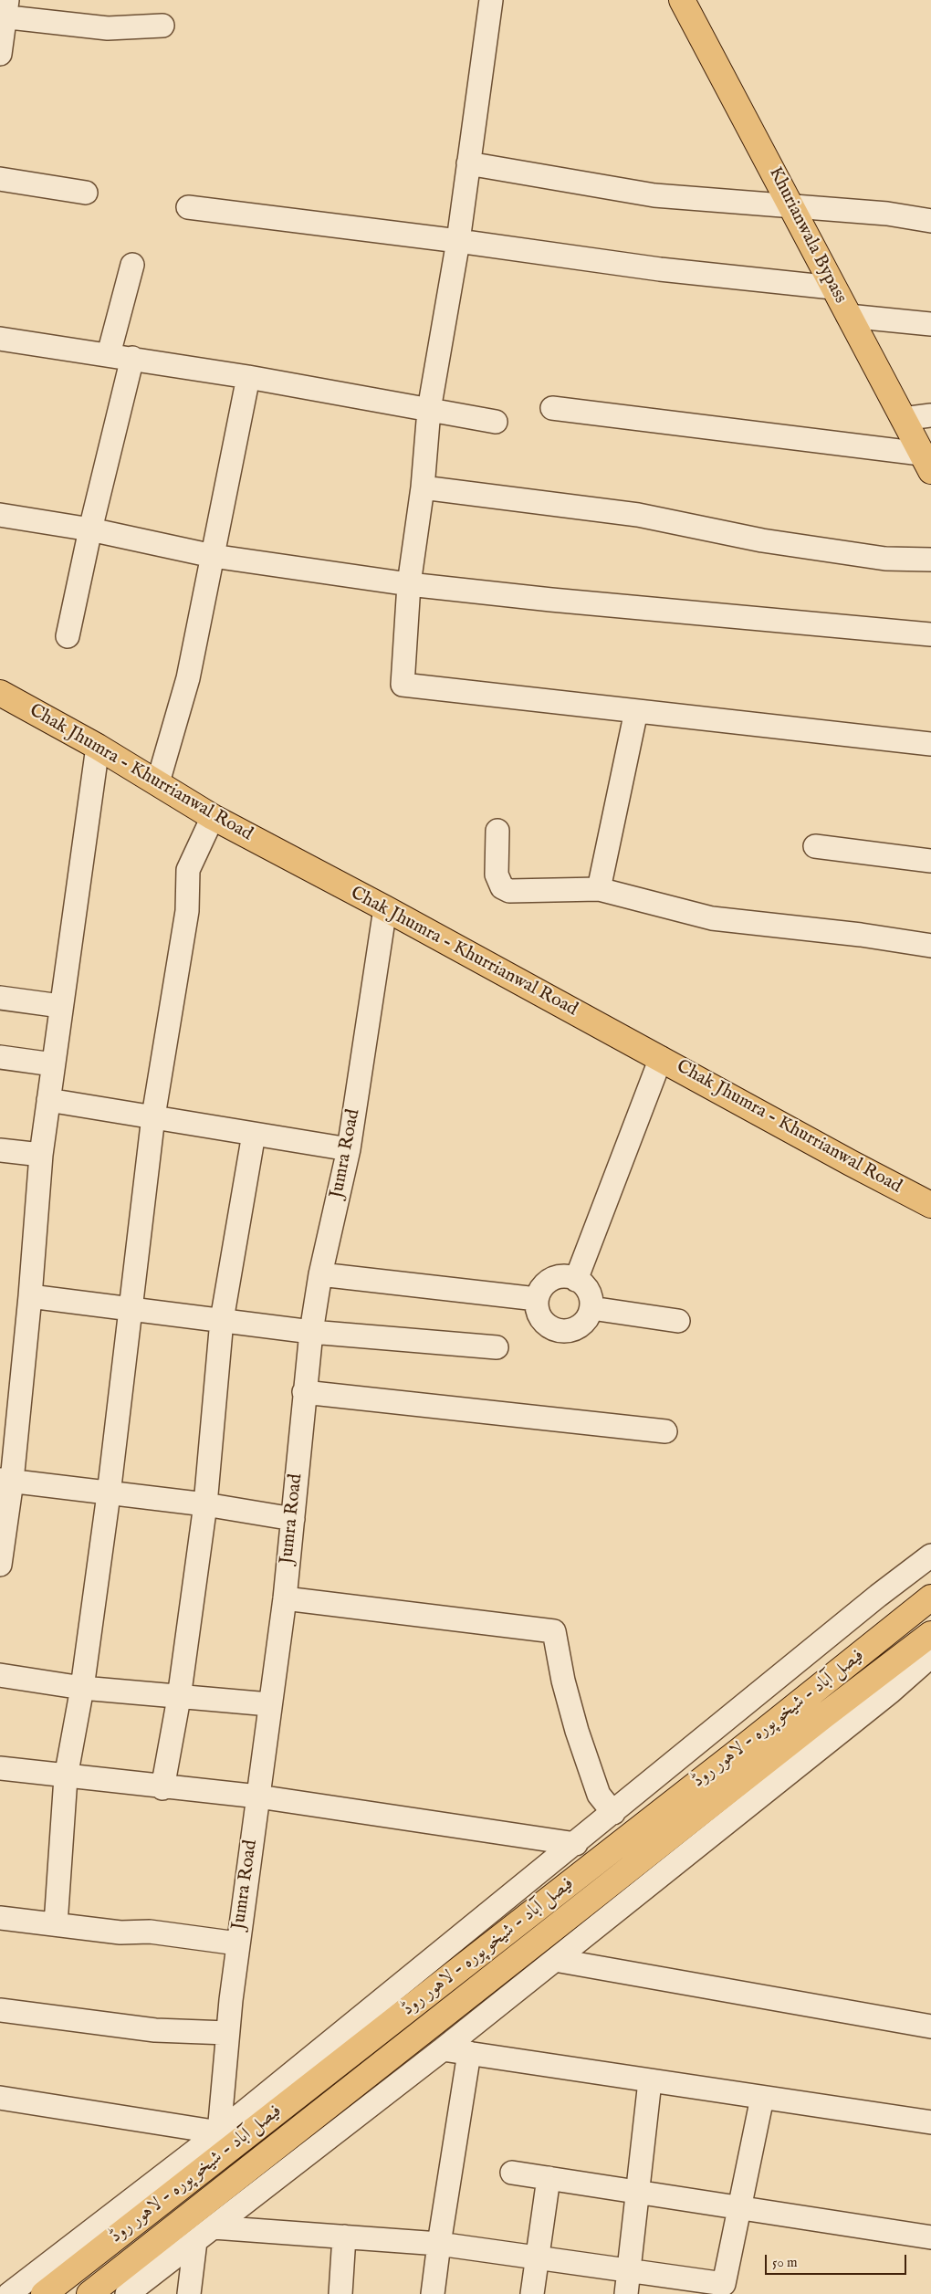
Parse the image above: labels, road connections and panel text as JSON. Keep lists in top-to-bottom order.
{
  "streets": {
    "main road": ["Khurianwala Bypass", "Chak Jhumra - Khurrianwal Road", "فیصل آباد - شیخو پورہ - لاہور روڈ"],
    "street": ["Jumra Road"]
  },
  "crossings": [
    ["Chak Jhumra - Khurrianwal Road", "Jumra Road"]
  ],
  "scale_bar": "50 m"
}
